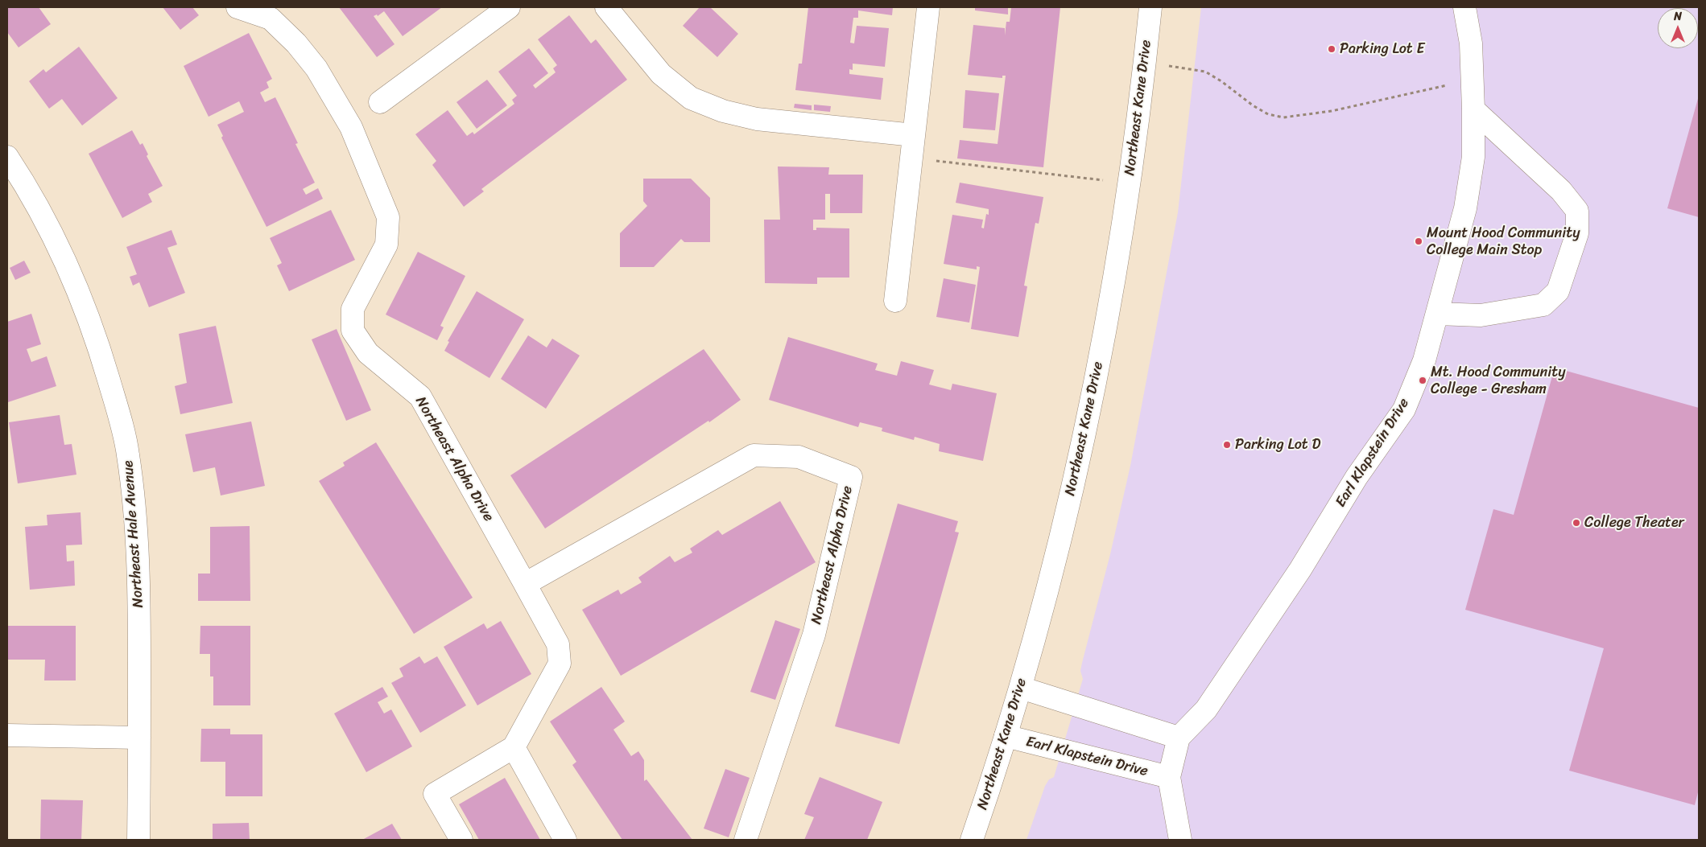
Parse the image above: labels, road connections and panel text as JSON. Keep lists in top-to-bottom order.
{
  "streets": {
    "main road": [
      "Northeast Kane Drive",
      "Earl Klapstein Drive",
      "Northeast Alpha Drive",
      "Northeast Hale Avenue"
    ]
  },
  "crossings": [
    ["Northeast Kane Drive", "Earl Klapstein Drive"]
  ],
  "places": [
    "Parking Lot E",
    "Mount Hood Community College Main Stop",
    "Mt. Hood Community College - Gresham",
    "Parking Lot D",
    "College Theater"
  ],
  "north": "top"
}
